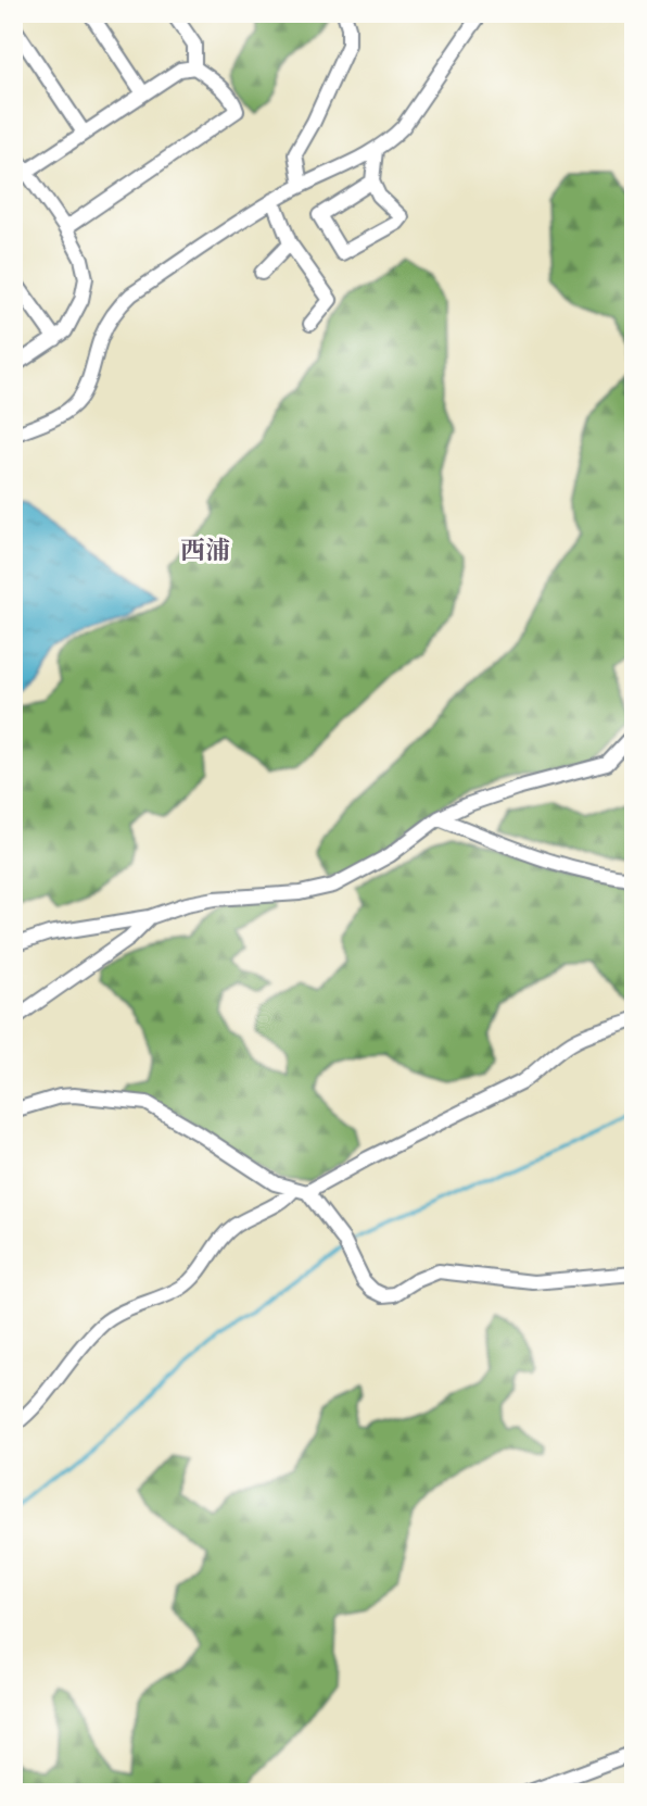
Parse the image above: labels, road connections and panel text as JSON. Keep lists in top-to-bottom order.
{
  "districts": ["西浦"]
}
